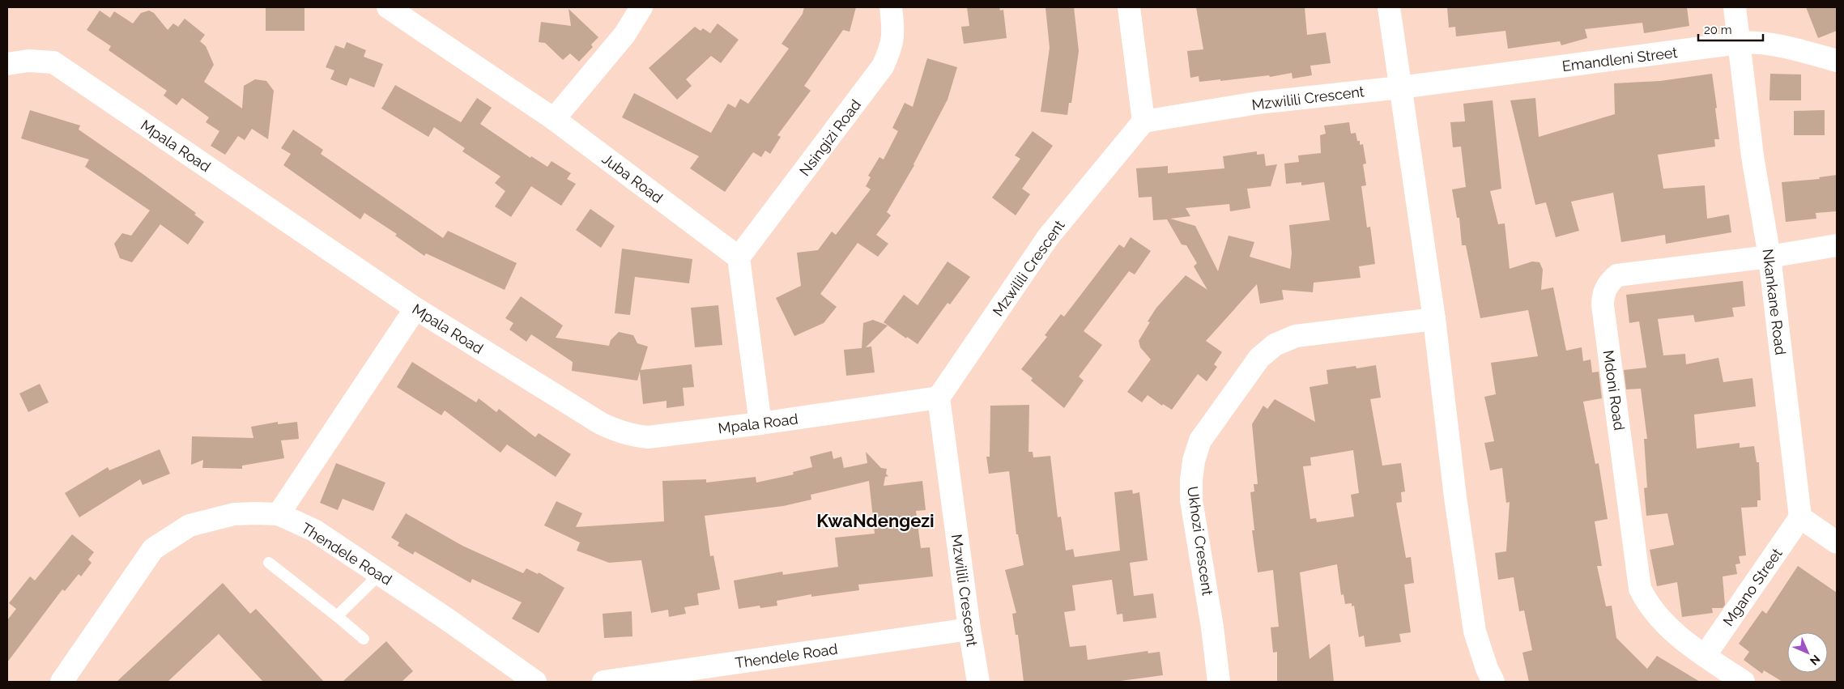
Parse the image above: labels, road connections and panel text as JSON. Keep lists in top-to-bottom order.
{
  "streets": {
    "street": [
      "Emandleni Street",
      "Mzwilili Crescent",
      "Nsingizi Road",
      "Mpala Road",
      "Juba Road",
      "Nkankane Road",
      "Mdoni Road",
      "Ukhozi Crescent",
      "Thendele Road",
      "Mgano Street"
    ]
  },
  "crossings": [
    ["Emandleni Street", "Mzwilili Crescent"],
    ["Emandleni Street", "Nkankane Road"],
    ["Mzwilili Crescent", "Mpala Road"],
    ["Mzwilili Crescent", "Thendele Road"],
    ["Nsingizi Road", "Juba Road"],
    ["Nkankane Road", "Mdoni Road"],
    ["Nkankane Road", "Mgano Street"],
    ["Mdoni Road", "Mgano Street"]
  ],
  "districts": ["KwaNdengezi"],
  "scale_bar": "20 m",
  "north": "bottom right"
}
